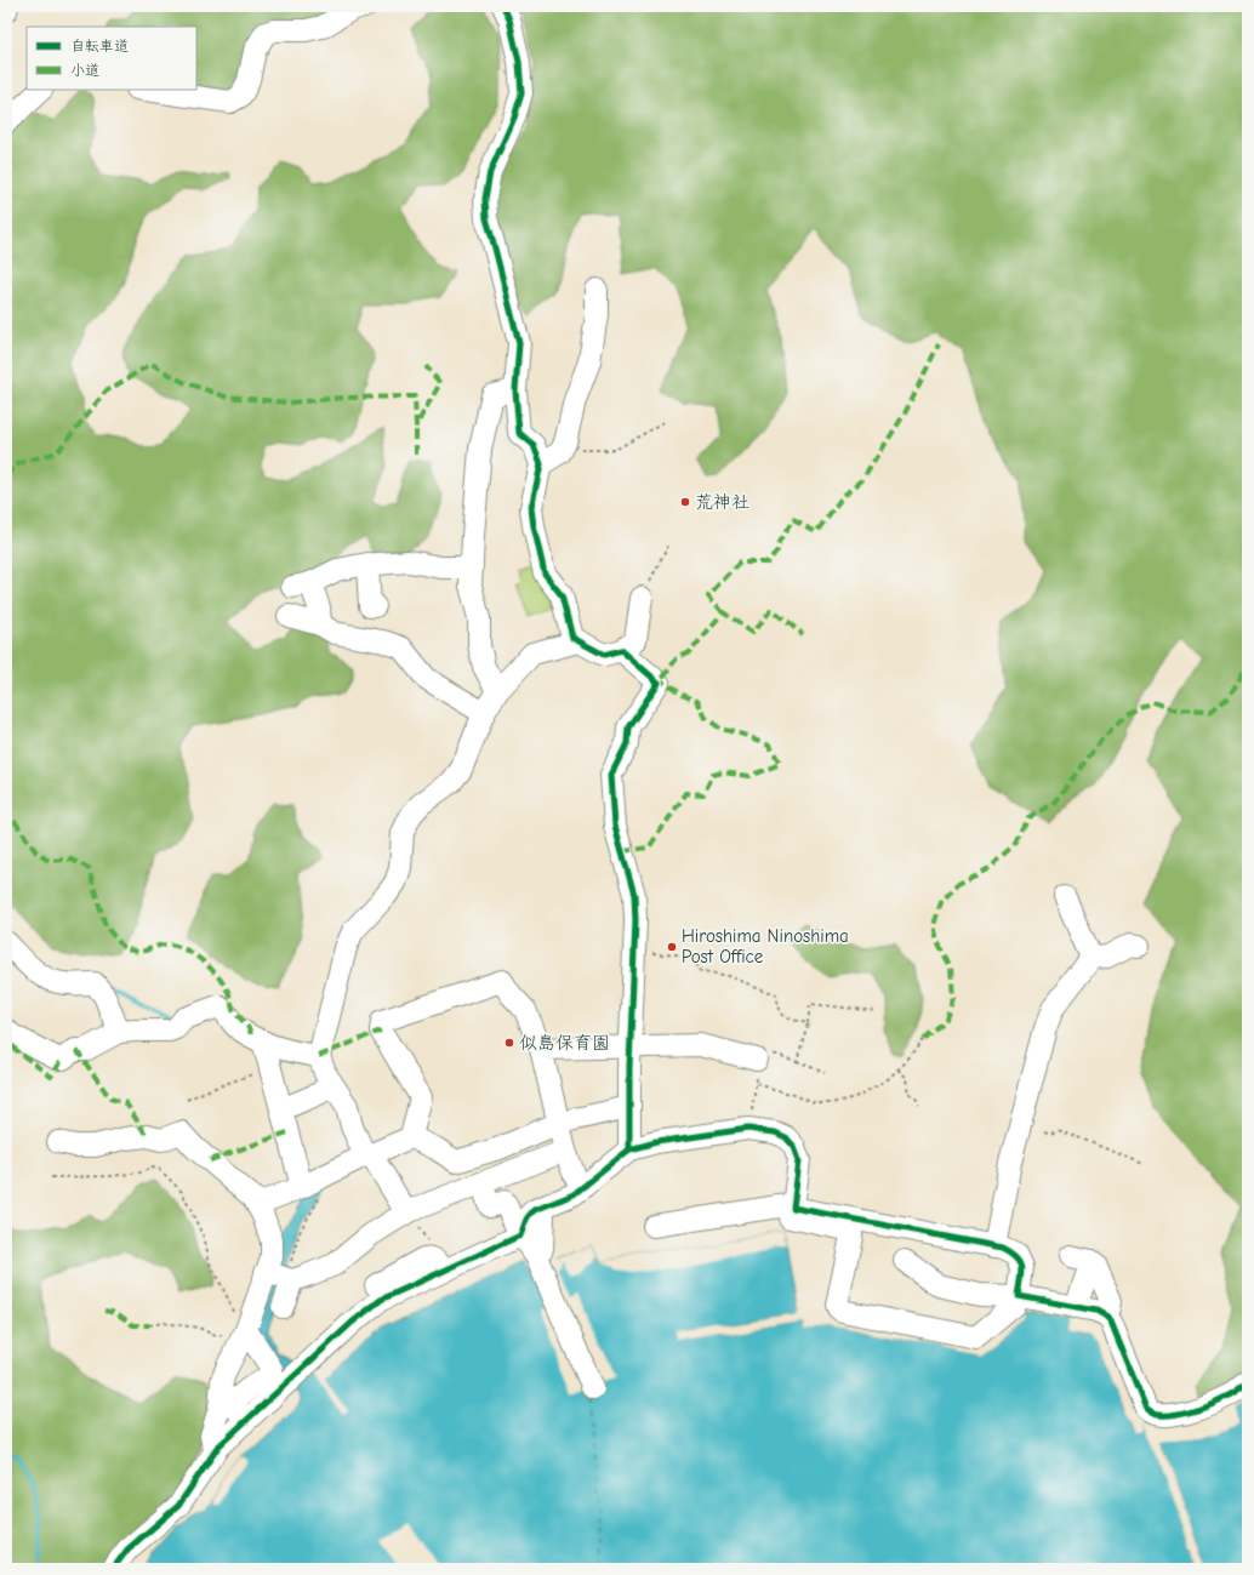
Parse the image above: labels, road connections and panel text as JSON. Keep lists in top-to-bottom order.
{
  "places": ["荒神社", "Hiroshima Ninoshima Post Office", "似島保育園"],
  "legend": ["自転車道", "小道"]
}
